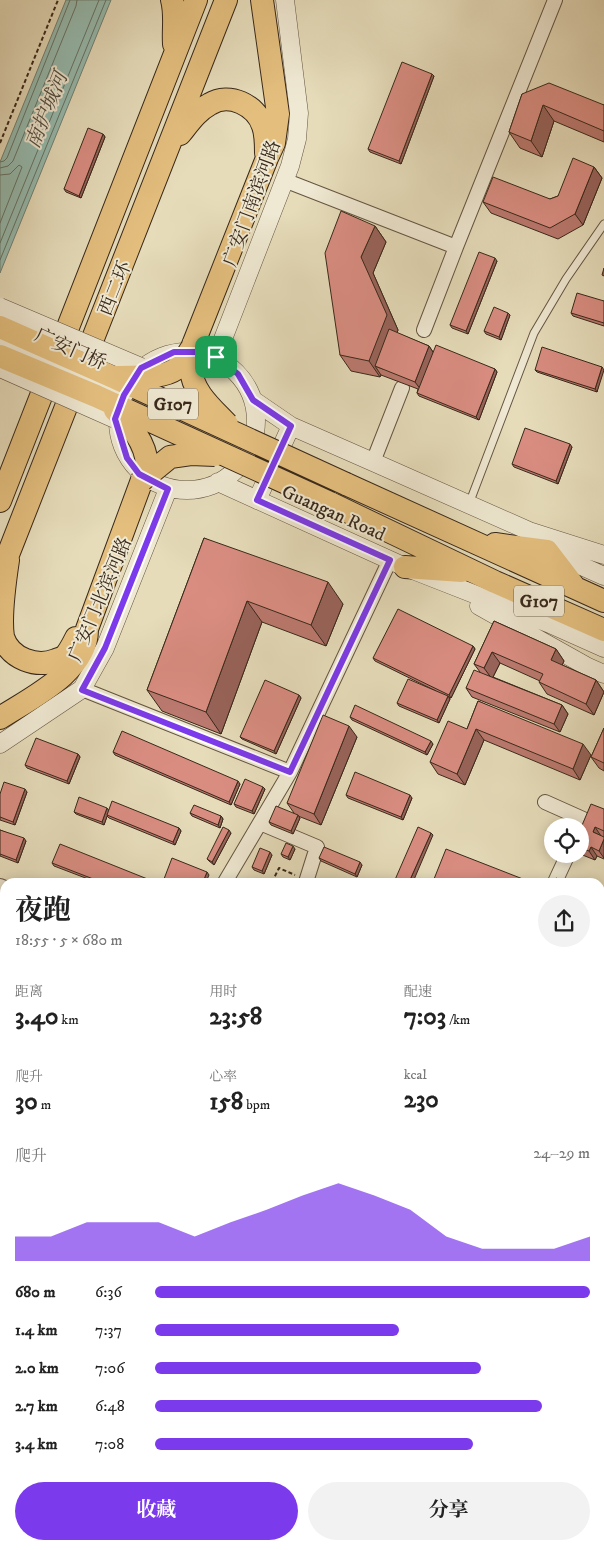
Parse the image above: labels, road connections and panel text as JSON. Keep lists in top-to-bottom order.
{
  "streets": {
    "highway": ["西二环", "G107"],
    "street": [
      "广安门南滨河路",
      "广安门桥",
      "Guangan Road",
      "广安门北滨河路"
    ]
  },
  "crossings": [
    ["广安门南滨河路", "广安门桥"],
    ["广安门南滨河路", "G107"],
    ["广安门南滨河路", "Guangan Road"],
    ["广安门南滨河路", "广安门北滨河路"],
    ["广安门桥", "G107"],
    ["广安门桥", "Guangan Road"],
    ["广安门桥", "广安门北滨河路"],
    ["G107", "Guangan Road"],
    ["G107", "广安门北滨河路"],
    ["Guangan Road", "广安门北滨河路"]
  ],
  "water": ["南护城河"],
  "page": {
    "heading": ["夜跑", "18:55 · 5 × 680 m"],
    "stats": [
      ["距离", "3.40 km"],
      ["用时", "23:58"],
      ["配速", "7:03 /km"],
      ["爬升", "30 m"],
      ["心率", "158 bpm"],
      ["kcal", "230"]
    ],
    "chart": ["爬升", "24–29 m"],
    "list": [
      {
        "name": "680 m",
        "note": "6:36"
      },
      {
        "name": "1.4 km",
        "note": "7:37"
      },
      {
        "name": "2.0 km",
        "note": "7:06"
      },
      {
        "name": "2.7 km",
        "note": "6:48"
      },
      {
        "name": "3.4 km",
        "note": "7:08"
      }
    ],
    "buttons": ["收藏", "分享"]
  }
}
